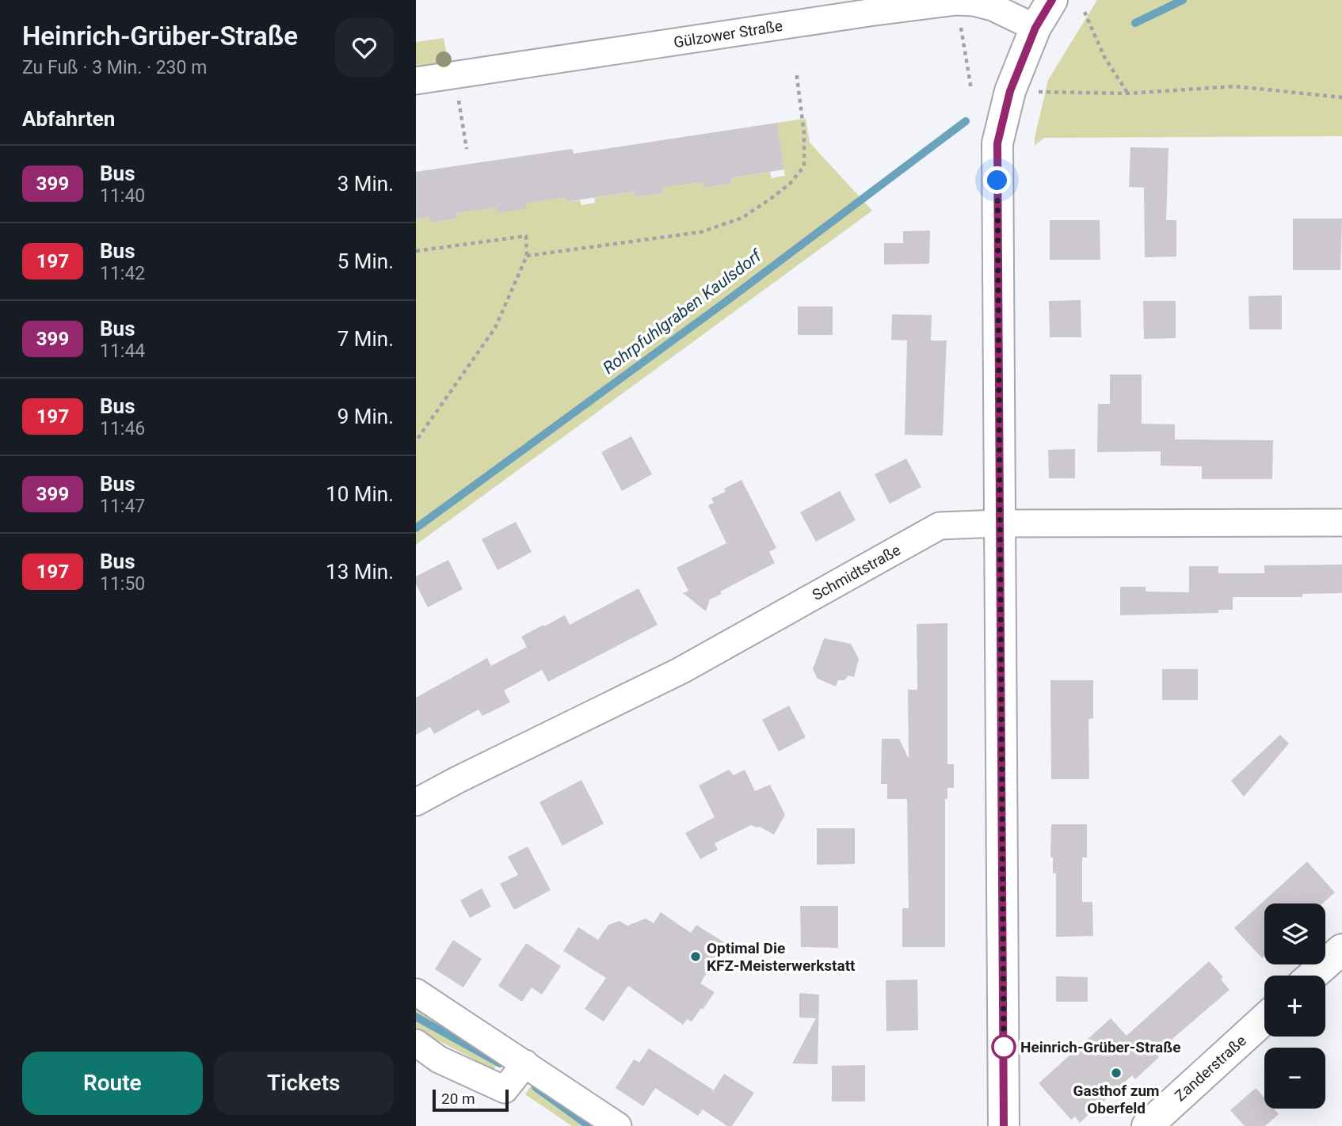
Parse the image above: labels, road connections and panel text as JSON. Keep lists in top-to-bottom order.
{
  "streets": {
    "street": ["Gülzower Straße", "Schmidtstraße", "Zanderstraße"]
  },
  "water": ["Rohrpfuhlgraben Kaulsdorf"],
  "places": ["Optimal Die KFZ-Meisterwerkstatt", "Heinrich-Grüber-Straße", "Gasthof zum Oberfeld"],
  "lines": ["bus line 399"],
  "scale_bar": "20 m",
  "page": {
    "heading": [
      ["Heinrich-Grüber-Straße", "Zu Fuß · 3 Min. · 230 m"],
      "Abfahrten"
    ],
    "list": [
      {
        "mark": "399",
        "name": "Bus",
        "note": "11:40",
        "value": "3 Min."
      },
      {
        "mark": "197",
        "name": "Bus",
        "note": "11:42",
        "value": "5 Min."
      },
      {
        "mark": "399",
        "name": "Bus",
        "note": "11:44",
        "value": "7 Min."
      },
      {
        "mark": "197",
        "name": "Bus",
        "note": "11:46",
        "value": "9 Min."
      },
      {
        "mark": "399",
        "name": "Bus",
        "note": "11:47",
        "value": "10 Min."
      },
      {
        "mark": "197",
        "name": "Bus",
        "note": "11:50",
        "value": "13 Min."
      }
    ],
    "map_buttons": ["+", "−"],
    "buttons": ["Route", "Tickets"],
    "scale": "20 m"
  }
}
